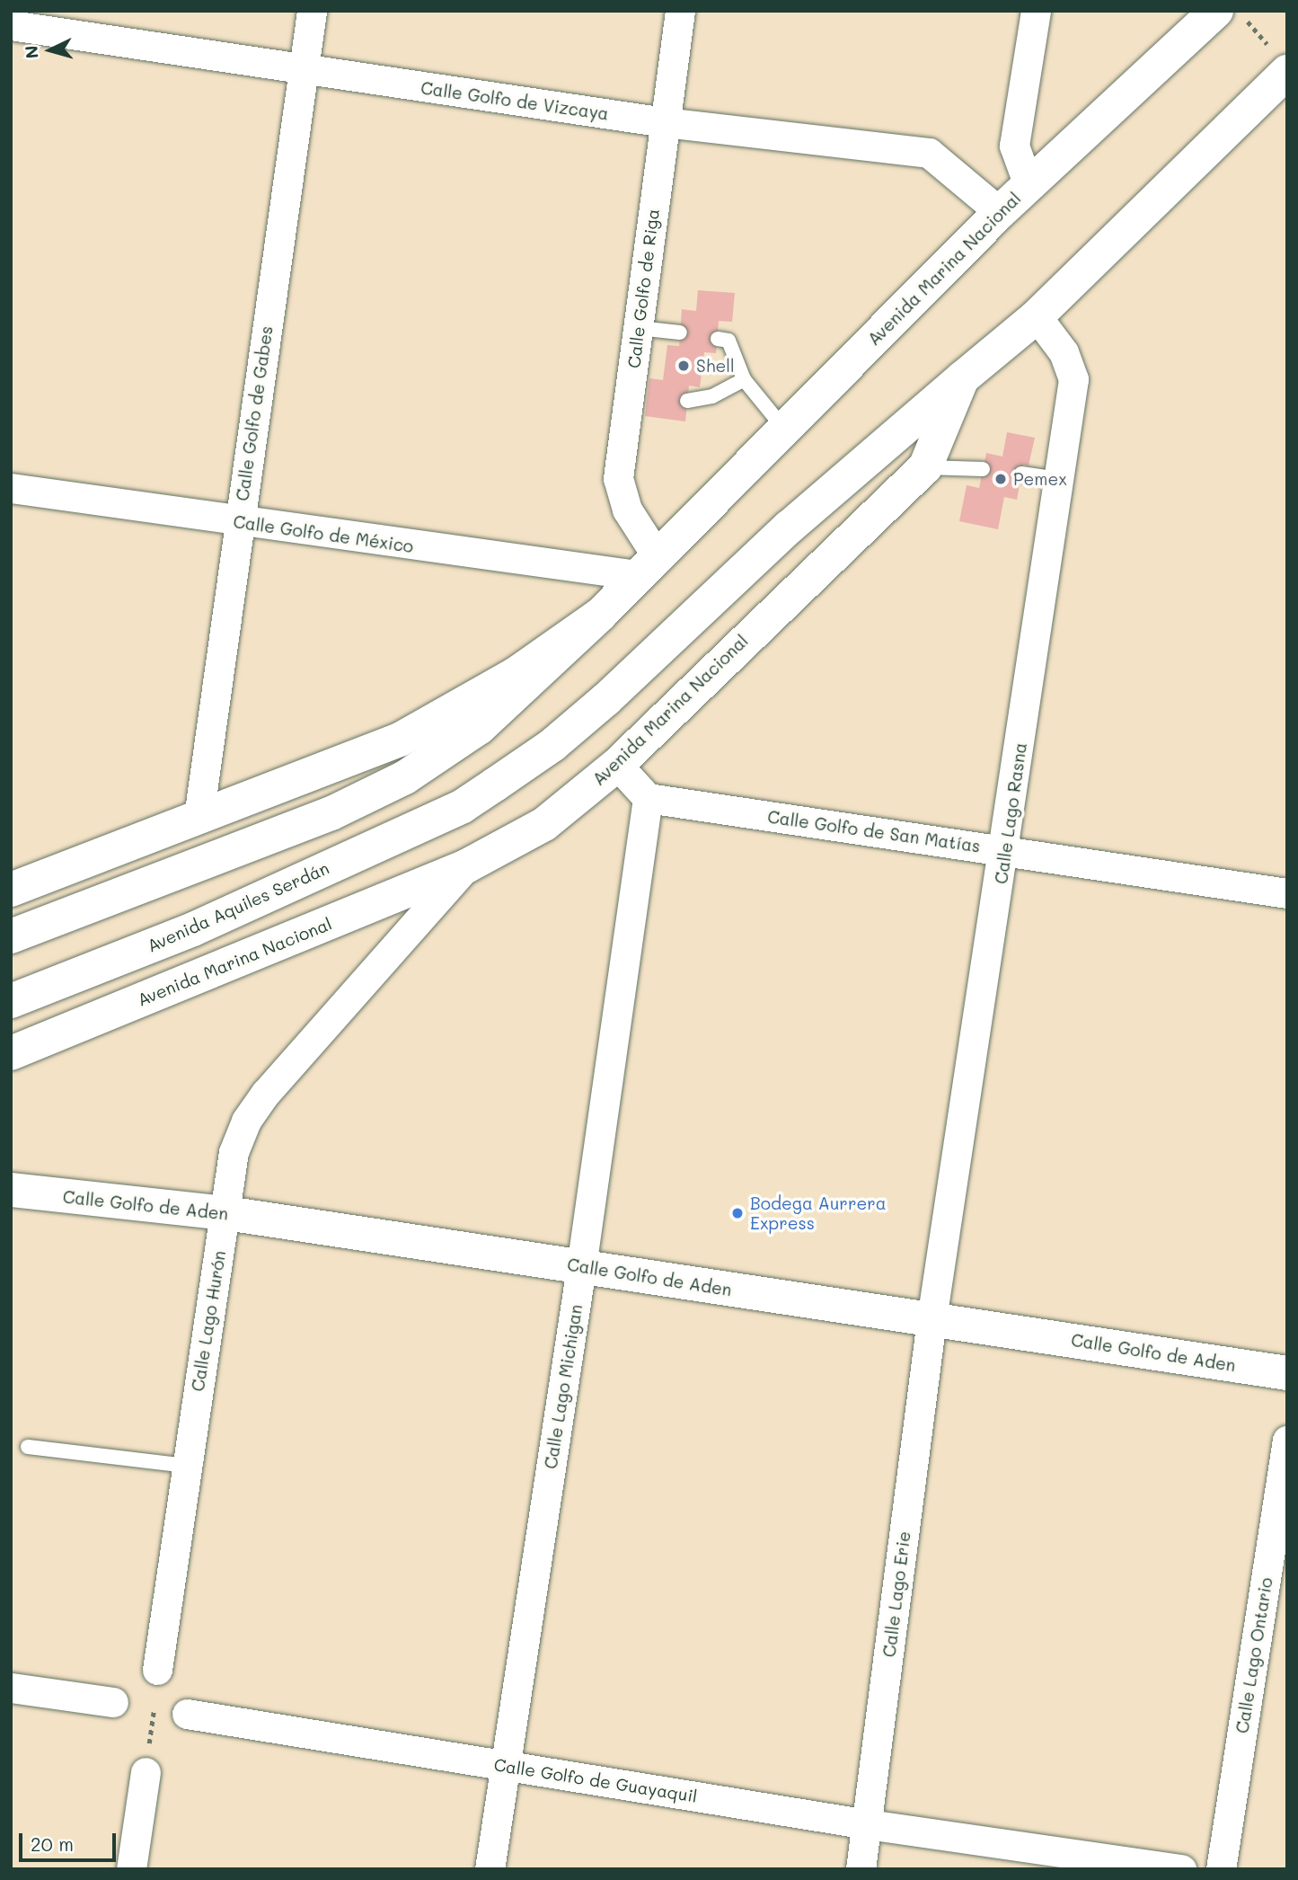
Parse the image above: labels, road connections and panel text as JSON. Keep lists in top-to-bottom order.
{
  "streets": {
    "main road": ["Avenida Marina Nacional", "Avenida Aquiles Serdán", "Calle Golfo de Aden"],
    "street": [
      "Calle Golfo de Vizcaya",
      "Calle Golfo de Riga",
      "Calle Golfo de Gabes",
      "Calle Golfo de México",
      "Calle Lago Rasna",
      "Calle Golfo de San Matías",
      "Calle Lago Hurón",
      "Calle Lago Michigan",
      "Calle Lago Erie",
      "Calle Lago Ontario",
      "Calle Golfo de Guayaquil"
    ]
  },
  "crossings": [
    ["Calle Golfo de Vizcaya", "Avenida Marina Nacional"],
    ["Calle Golfo de Vizcaya", "Calle Golfo de Riga"],
    ["Calle Golfo de Vizcaya", "Calle Golfo de Gabes"],
    ["Avenida Marina Nacional", "Calle Golfo de Riga"],
    ["Avenida Marina Nacional", "Calle Golfo de Gabes"],
    ["Avenida Marina Nacional", "Calle Golfo de México"],
    ["Avenida Marina Nacional", "Calle Lago Rasna"],
    ["Avenida Marina Nacional", "Avenida Aquiles Serdán"],
    ["Avenida Marina Nacional", "Calle Lago Hurón"],
    ["Calle Golfo de Riga", "Calle Golfo de México"],
    ["Calle Golfo de Gabes", "Calle Golfo de México"],
    ["Calle Lago Rasna", "Calle Golfo de San Matías"],
    ["Calle Lago Rasna", "Calle Golfo de Aden"],
    ["Calle Lago Rasna", "Calle Lago Erie"],
    ["Calle Golfo de San Matías", "Calle Lago Michigan"],
    ["Calle Golfo de Aden", "Calle Lago Hurón"],
    ["Calle Golfo de Aden", "Calle Lago Michigan"],
    ["Calle Golfo de Aden", "Calle Lago Erie"],
    ["Calle Lago Michigan", "Calle Golfo de Guayaquil"],
    ["Calle Lago Erie", "Calle Golfo de Guayaquil"]
  ],
  "places": ["Shell", "Pemex", "Bodega Aurrera Express"],
  "scale_bar": "20 m",
  "north": "left"
}
